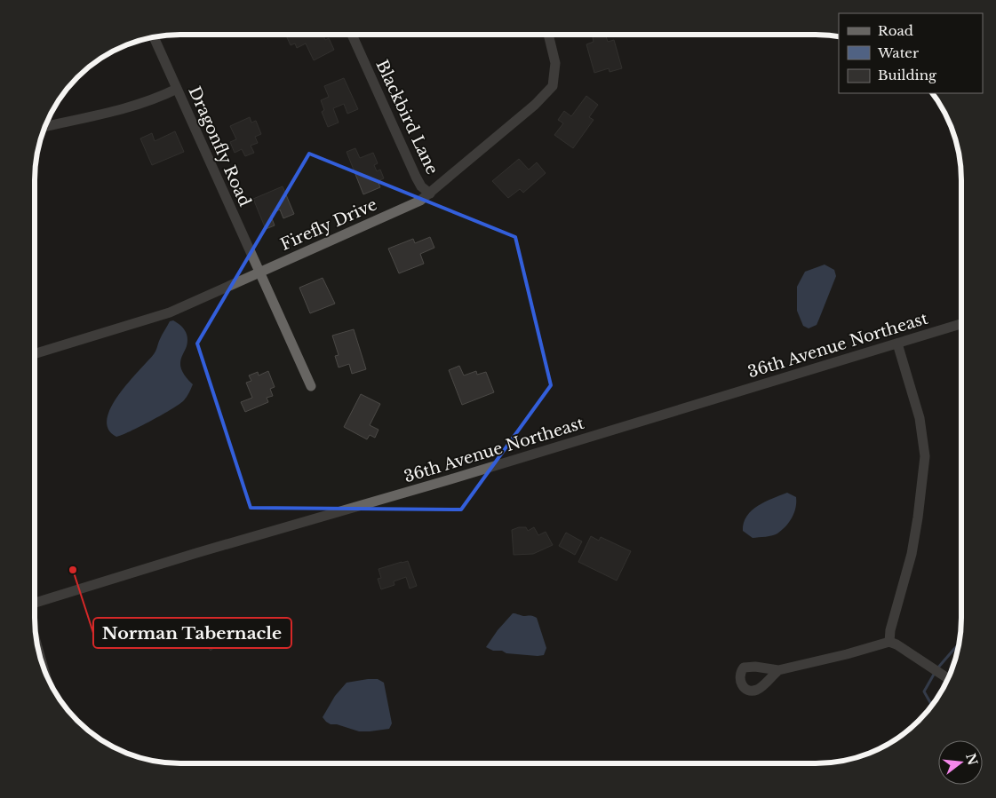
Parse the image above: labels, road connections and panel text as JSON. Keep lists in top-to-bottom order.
{
  "streets": {
    "street": [
      "Blackbird Lane",
      "Dragonfly Road",
      "Firefly Drive",
      "36th Avenue Northeast"
    ]
  },
  "crossings": [
    ["Blackbird Lane", "Firefly Drive"],
    ["Dragonfly Road", "Firefly Drive"]
  ],
  "places": ["Norman Tabernacle"],
  "legend": ["Road", "Water", "Building"],
  "north": "right"
}
